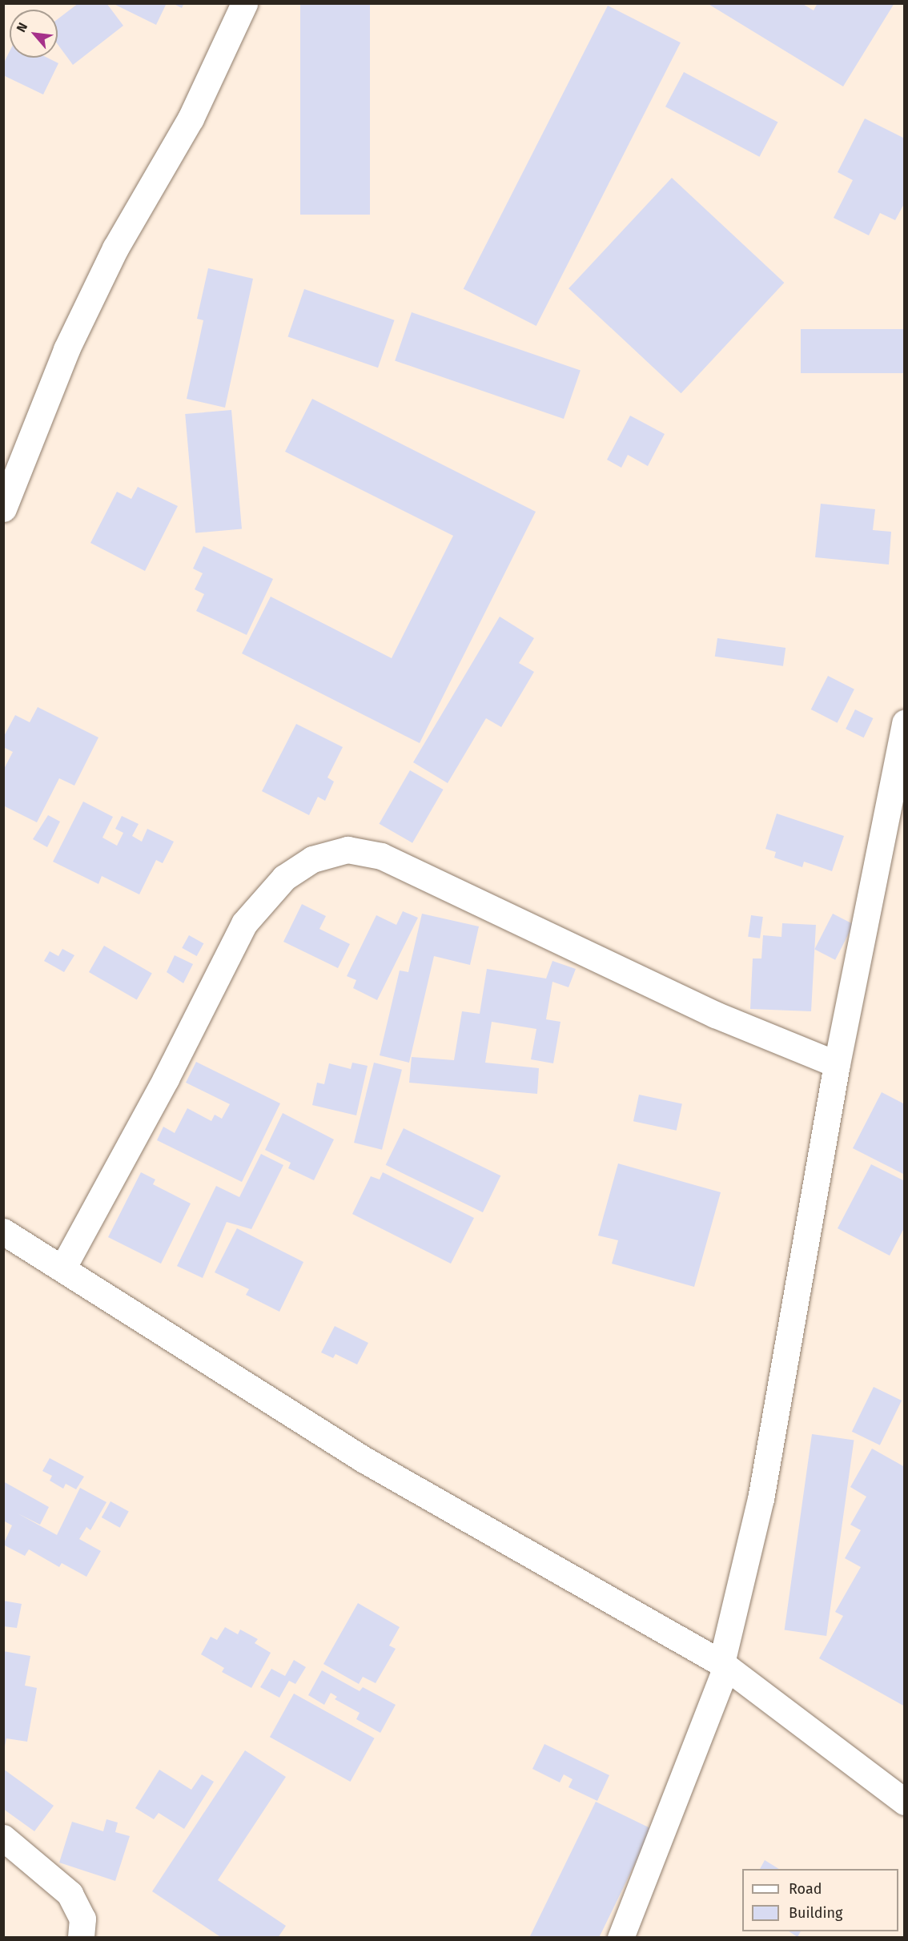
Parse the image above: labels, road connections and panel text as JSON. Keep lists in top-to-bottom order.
{
  "legend": ["Road", "Building"],
  "north": "top left"
}
